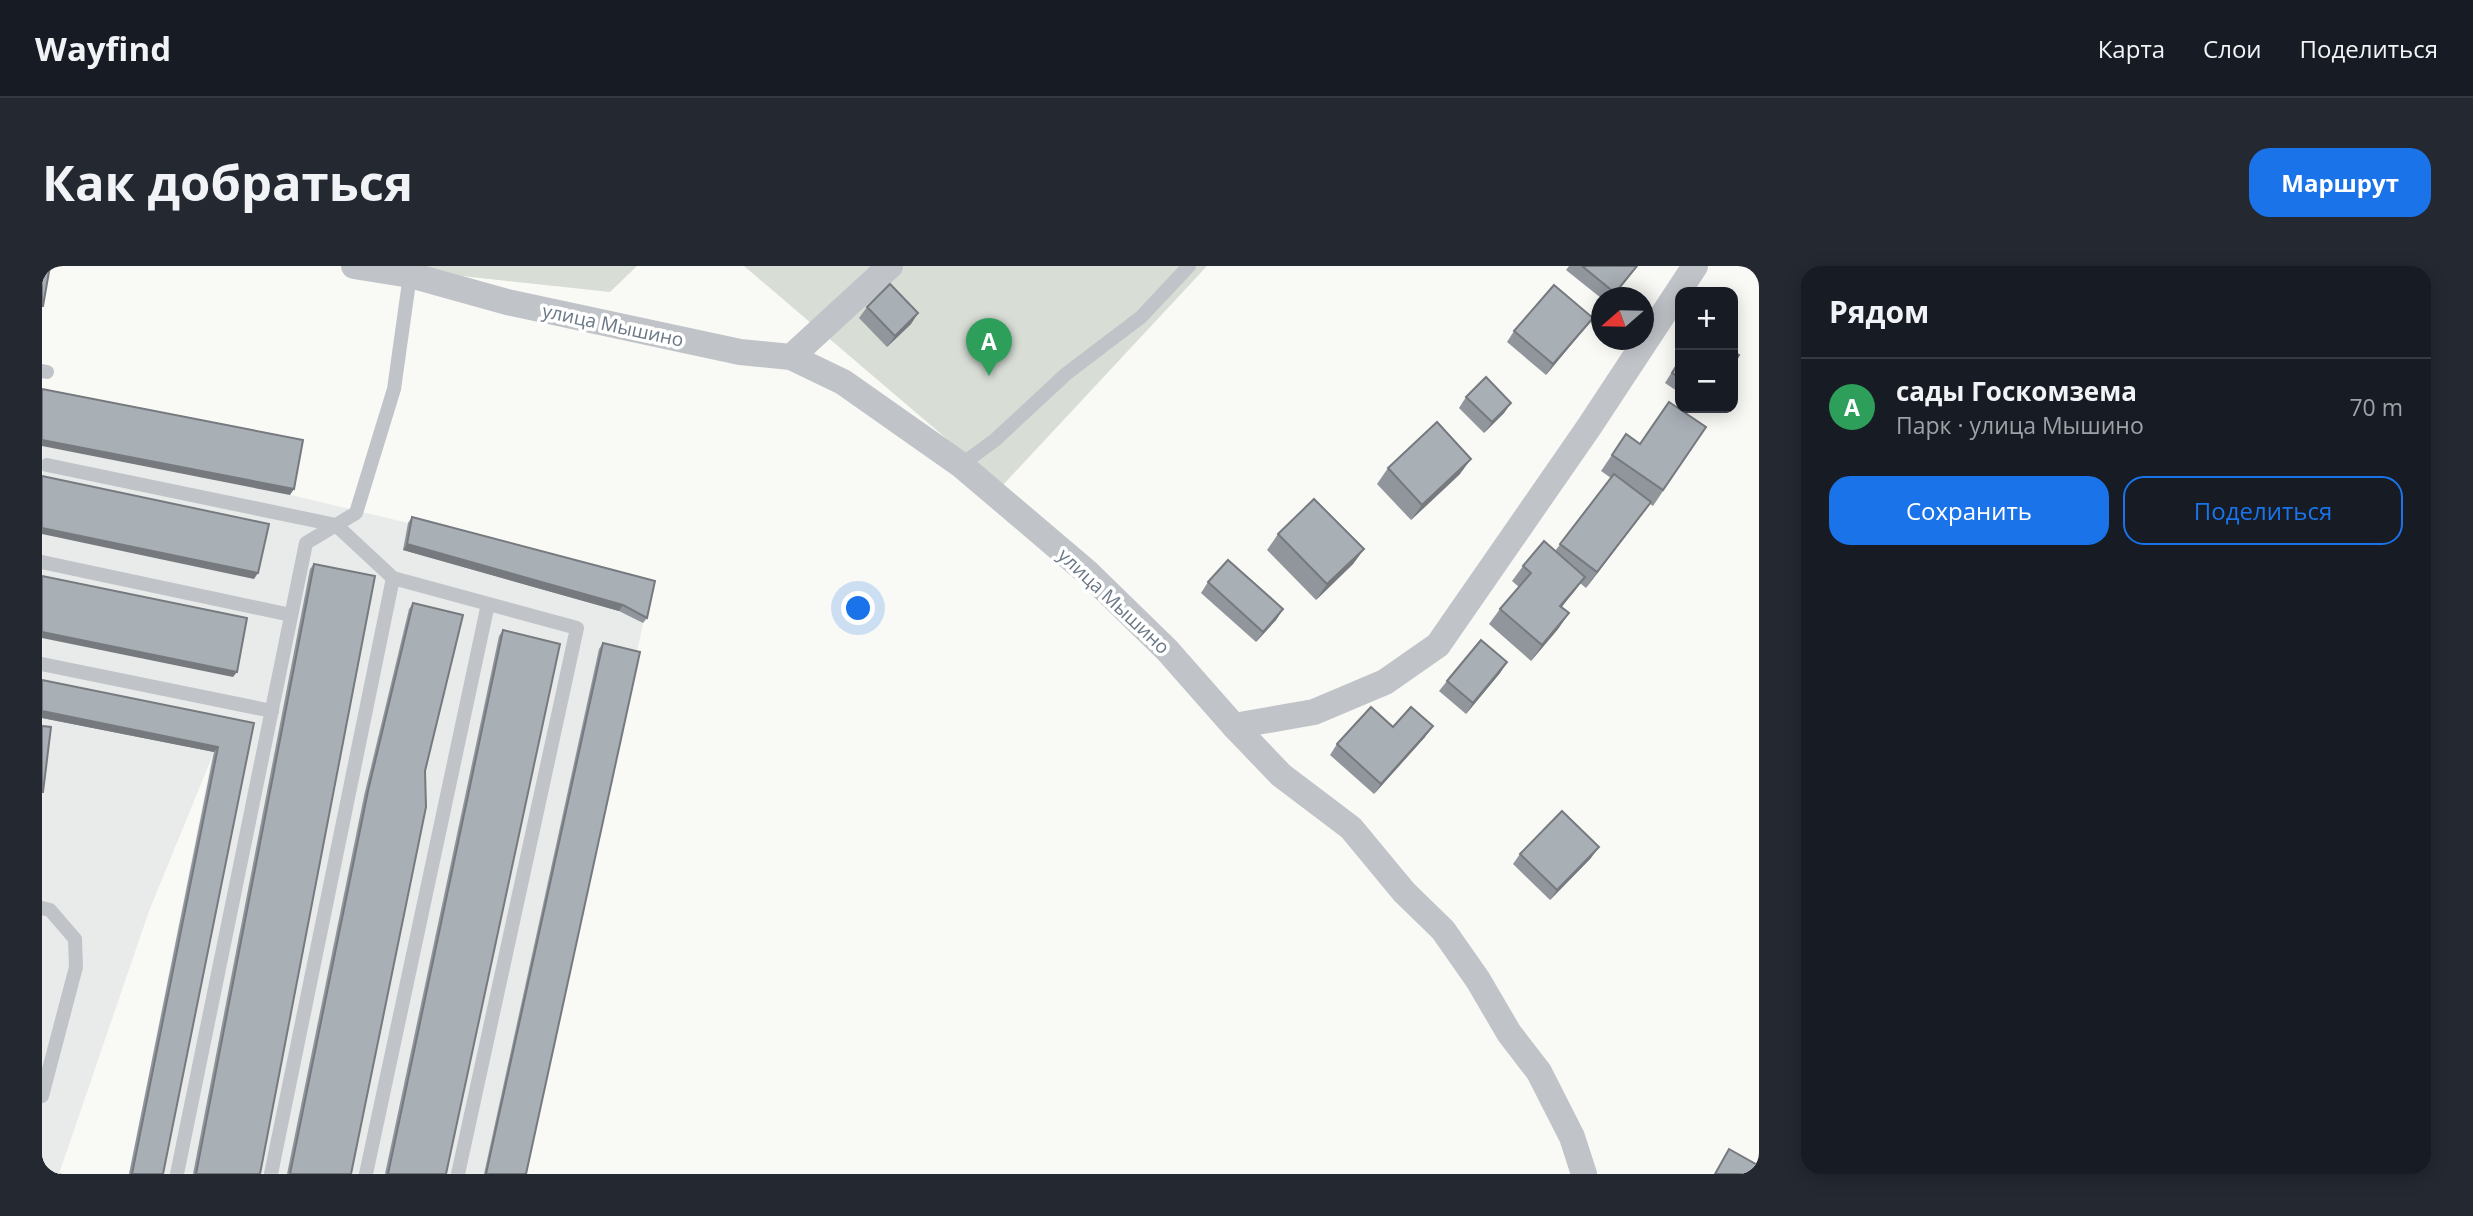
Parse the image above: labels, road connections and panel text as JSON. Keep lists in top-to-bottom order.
{
  "streets": {
    "street": ["улица Мышино"]
  },
  "north": "left",
  "page": {
    "header": "Wayfind",
    "nav": ["Карта", "Слои", "Поделиться"],
    "buttons": [
      "Маршрут",
      ["Сохранить", "Поделиться"]
    ],
    "title": "Как добраться",
    "heading": "Рядом",
    "map_buttons": ["+", "−"],
    "pins": "A",
    "list": [
      {
        "mark": "A",
        "name": "сады Госкомзема",
        "note": "Парк · улица Мышино",
        "value": "70 m"
      }
    ]
  }
}
